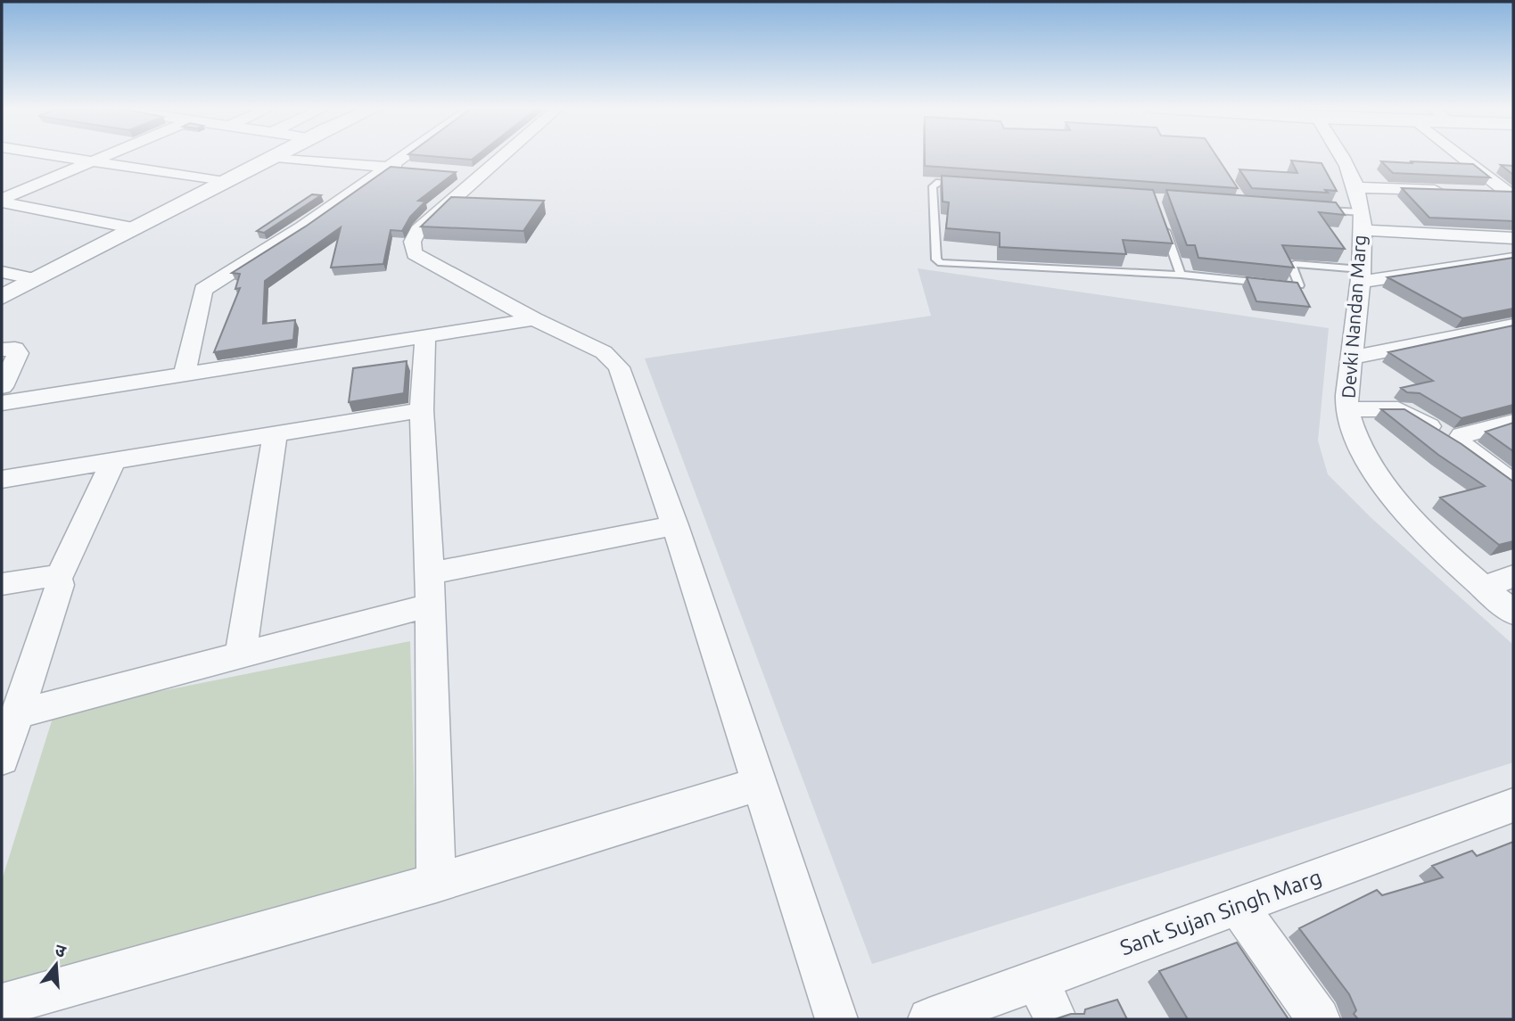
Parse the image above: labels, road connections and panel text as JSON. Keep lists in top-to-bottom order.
{
  "streets": {
    "street": ["Devki Nandan Marg", "Sant Sujan Singh Marg"]
  },
  "north": "top"
}
